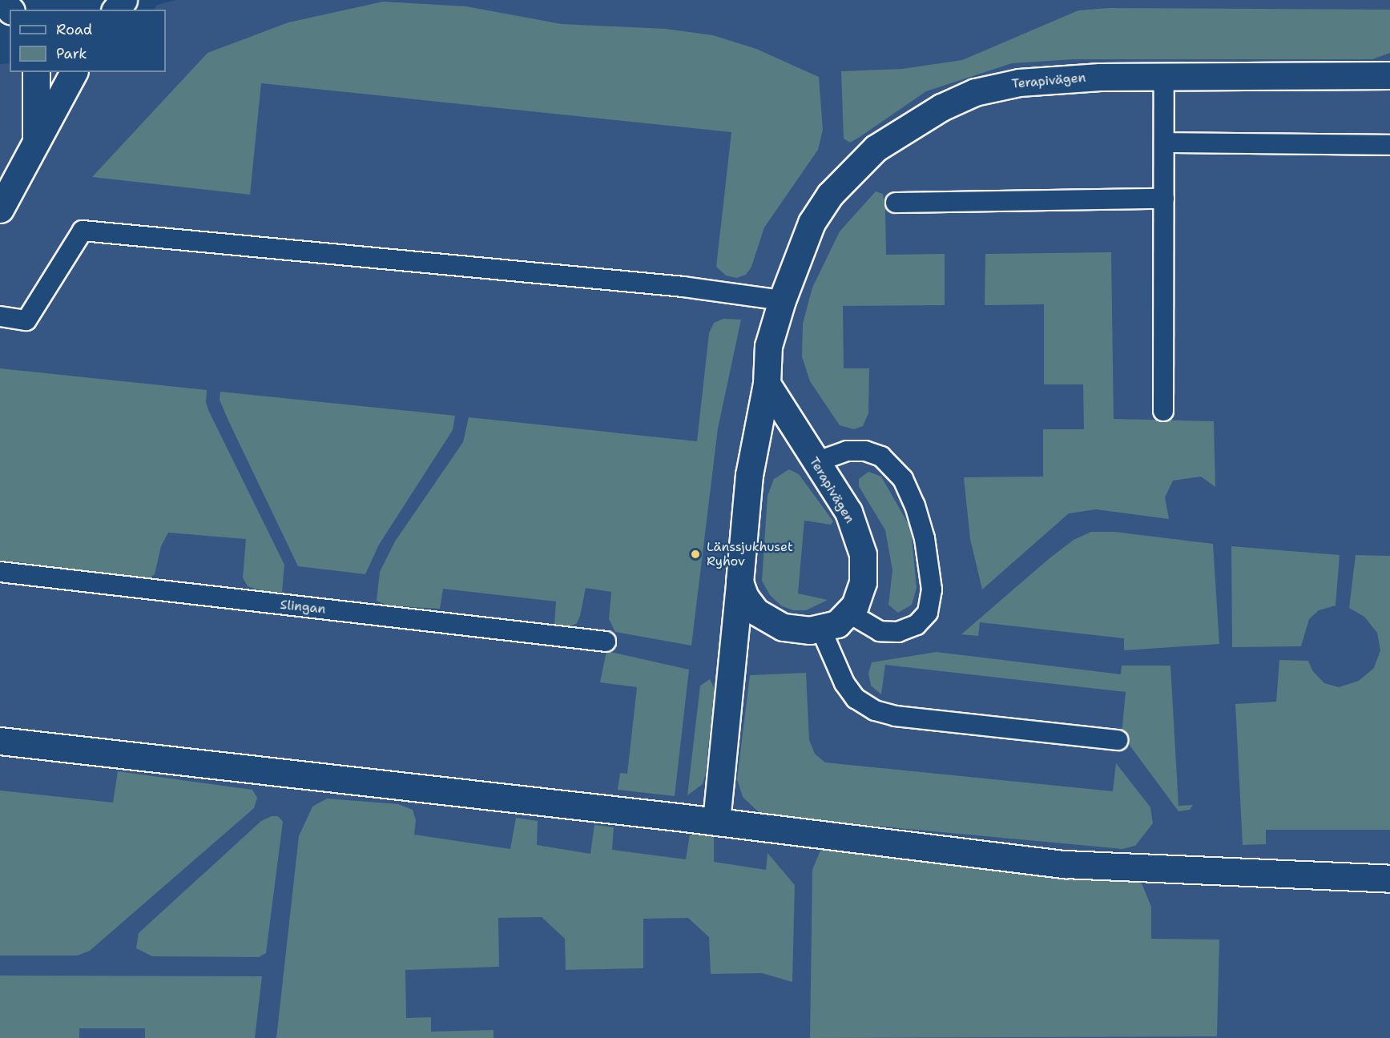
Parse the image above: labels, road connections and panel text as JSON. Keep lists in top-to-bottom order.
{
  "streets": {
    "street": ["Terapivägen"],
    "lane": ["Slingan"]
  },
  "places": ["Länssjukhuset Ryhov"],
  "legend": ["Road", "Park"]
}
